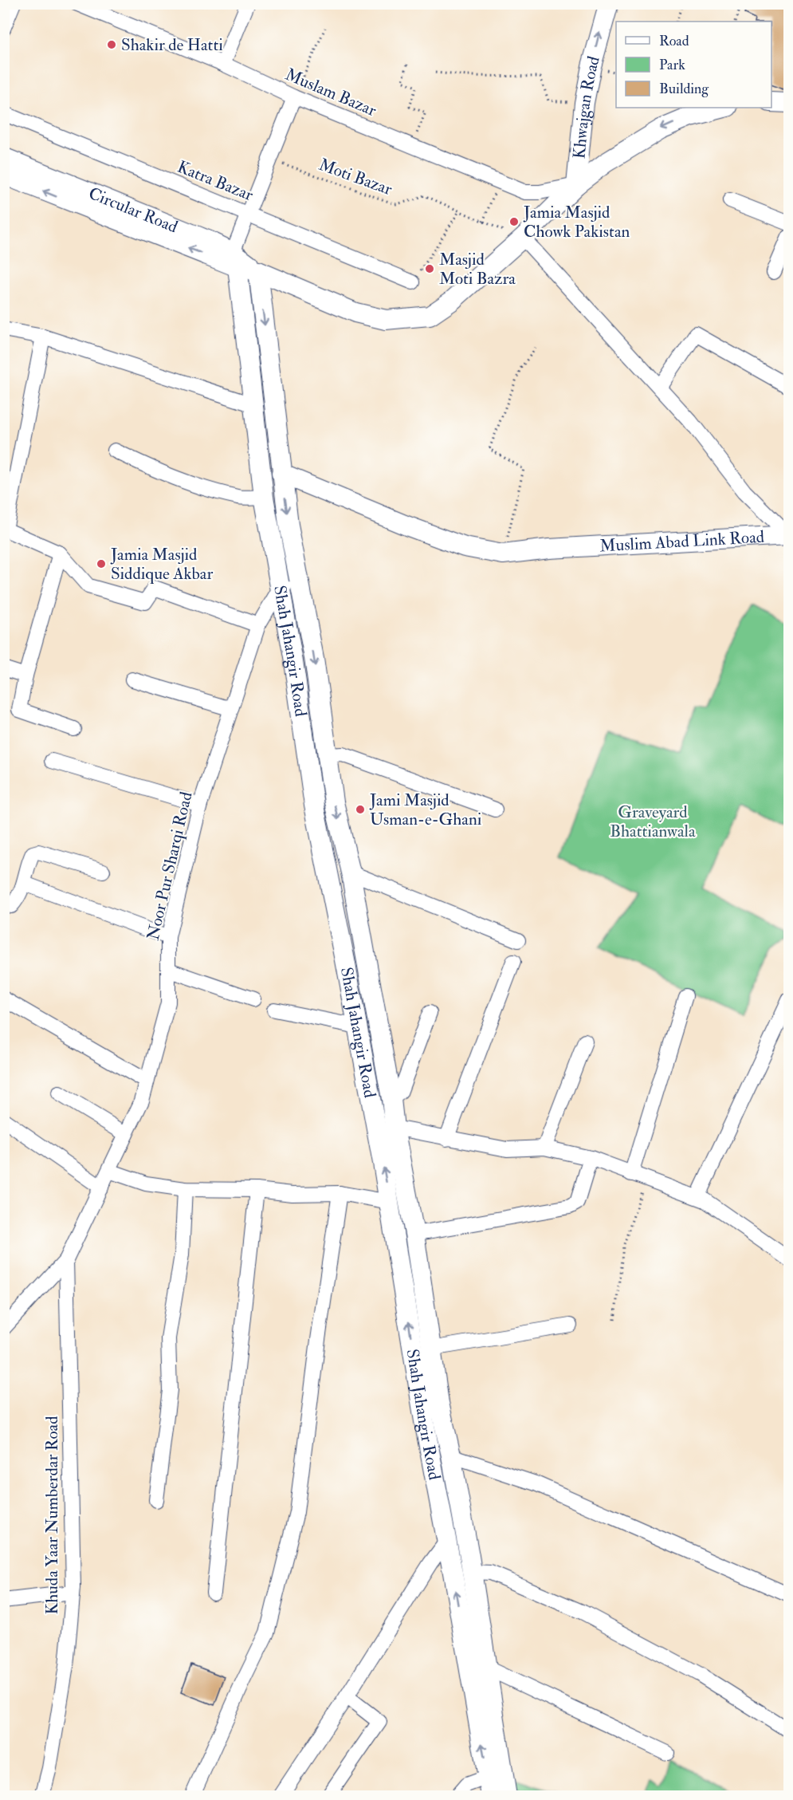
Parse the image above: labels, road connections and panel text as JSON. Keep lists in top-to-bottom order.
{
  "streets": {
    "street": [
      "Muslam Bazar",
      "Khwajgan Road",
      "Katra Bazar",
      "Circular Road",
      "Muslim Abad Link Road",
      "Shah Jahangir Road",
      "Noor Pur Sharqi Road",
      "Khuda Yaar Numberdar Road"
    ],
    "path": ["Moti Bazar"]
  },
  "crossings": [
    ["Muslam Bazar", "Khwajgan Road"],
    ["Muslam Bazar", "Circular Road"],
    ["Khwajgan Road", "Circular Road"],
    ["Moti Bazar", "Circular Road"],
    ["Moti Bazar", "Muslim Abad Link Road"],
    ["Circular Road", "Muslim Abad Link Road"],
    ["Circular Road", "Shah Jahangir Road"],
    ["Muslim Abad Link Road", "Shah Jahangir Road"],
    ["Shah Jahangir Road", "Noor Pur Sharqi Road"],
    ["Noor Pur Sharqi Road", "Khuda Yaar Numberdar Road"]
  ],
  "one_way": ["Khwajgan Road"],
  "parks": ["Graveyard Bhattianwala"],
  "places": [
    "Shakir de Hatti",
    "Jamia Masjid Chowk Pakistan",
    "Masjid Moti Bazra",
    "Jamia Masjid Siddique Akbar",
    "Jami Masjid Usman-e-Ghani"
  ],
  "legend": ["Road", "Park", "Building"]
}
